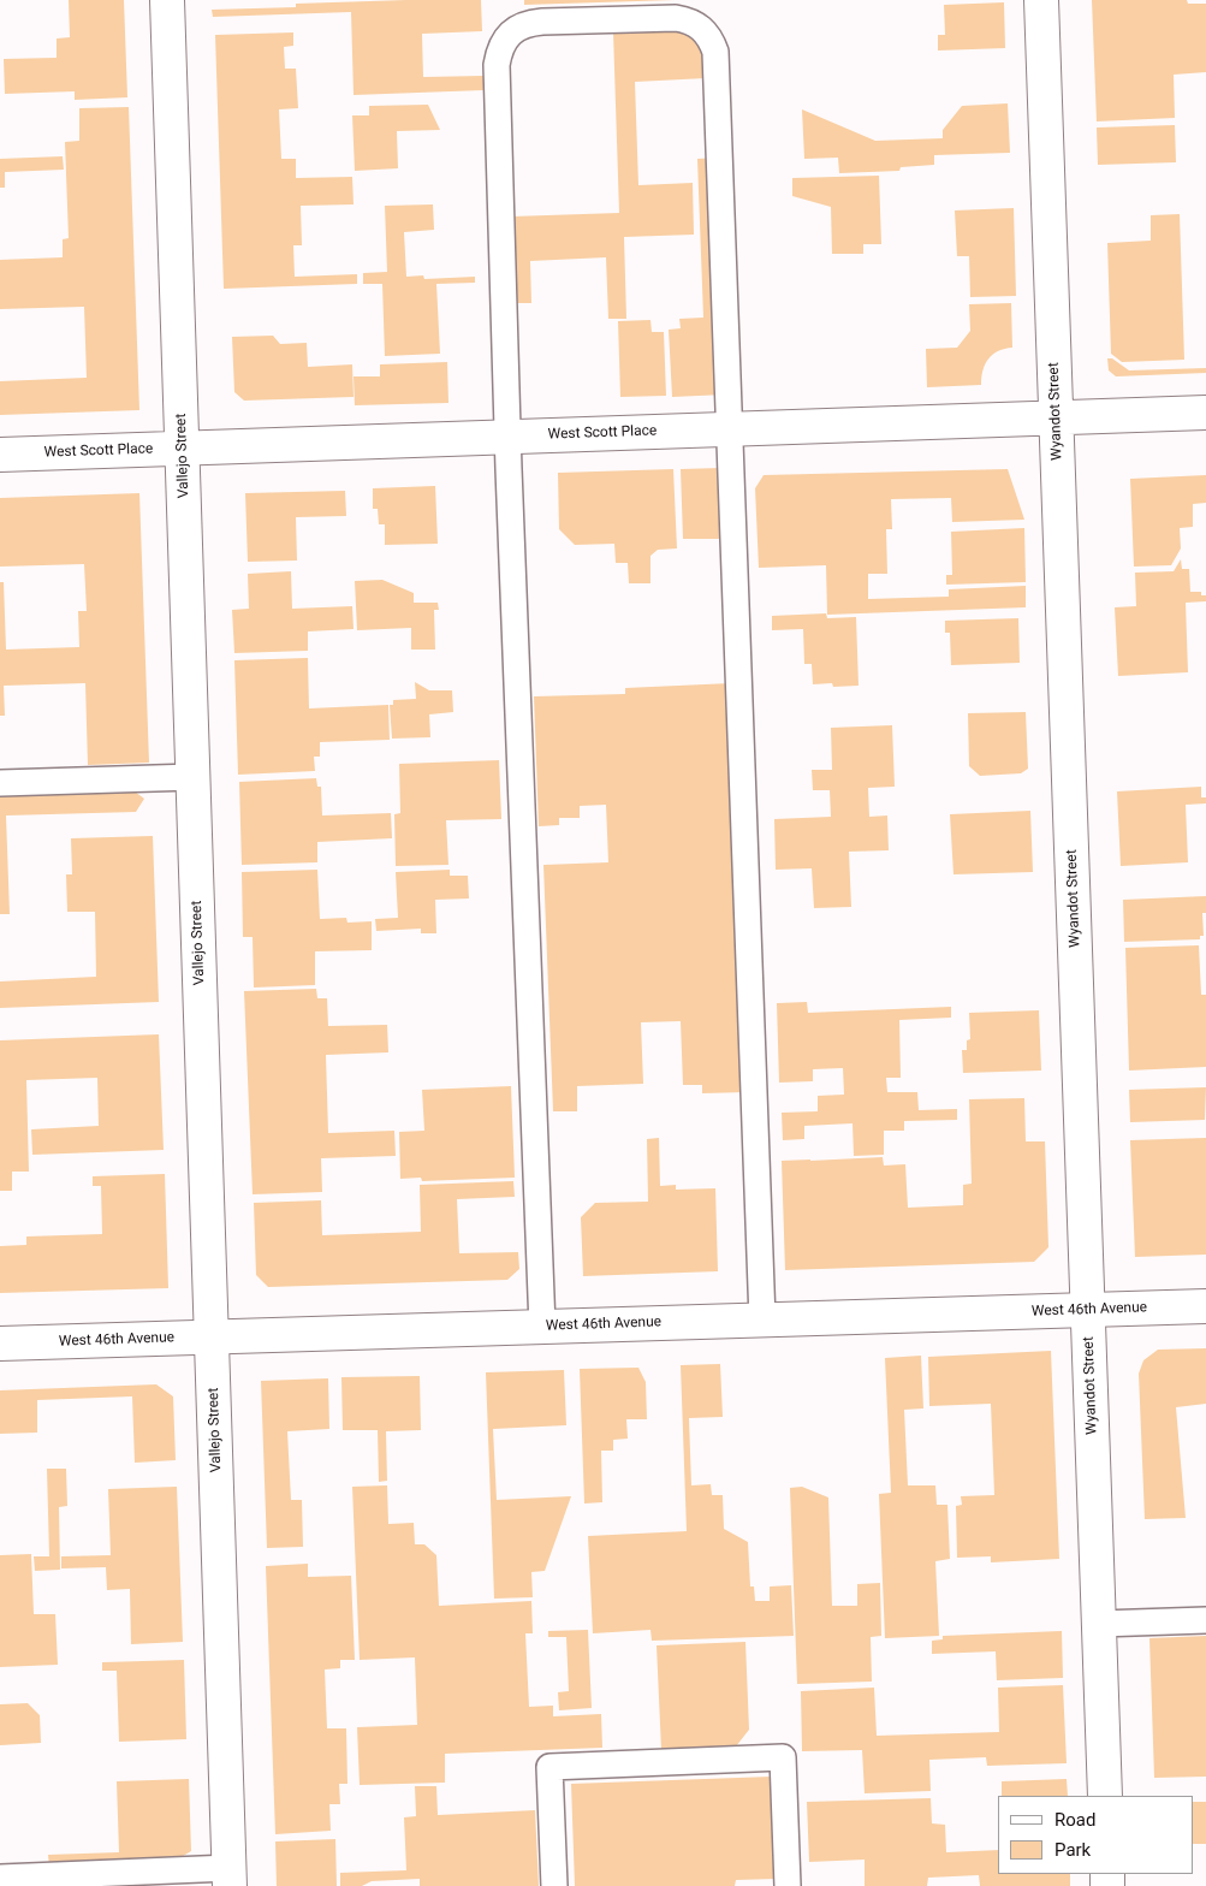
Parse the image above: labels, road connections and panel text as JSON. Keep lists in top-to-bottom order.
{
  "streets": {
    "street": [
      "Wyandot Street",
      "West Scott Place",
      "Vallejo Street",
      "West 46th Avenue"
    ]
  },
  "crossings": [
    ["Wyandot Street", "West Scott Place"],
    ["Wyandot Street", "West 46th Avenue"],
    ["West Scott Place", "Vallejo Street"],
    ["Vallejo Street", "West 46th Avenue"]
  ],
  "legend": ["Road", "Park"]
}
